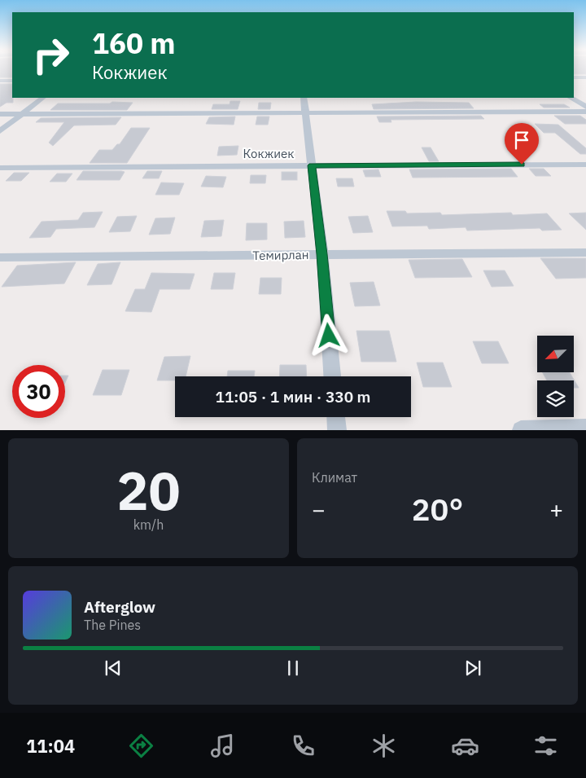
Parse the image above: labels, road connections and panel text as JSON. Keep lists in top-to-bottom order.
{
  "streets": {
    "street": ["Кокжиек", "Темирлан"]
  },
  "north": "bottom left",
  "page": {
    "turn": ["160 m", "Кокжиек"],
    "limit": "30",
    "trip": "11:05 · 1 мин · 330 m",
    "tile": [
      ["20", "km/h"],
      "Климат"
    ],
    "heat": ["−", "20°", "+"],
    "song": ["Afterglow", "The Pines"],
    "tabs": "11:04"
  }
}
